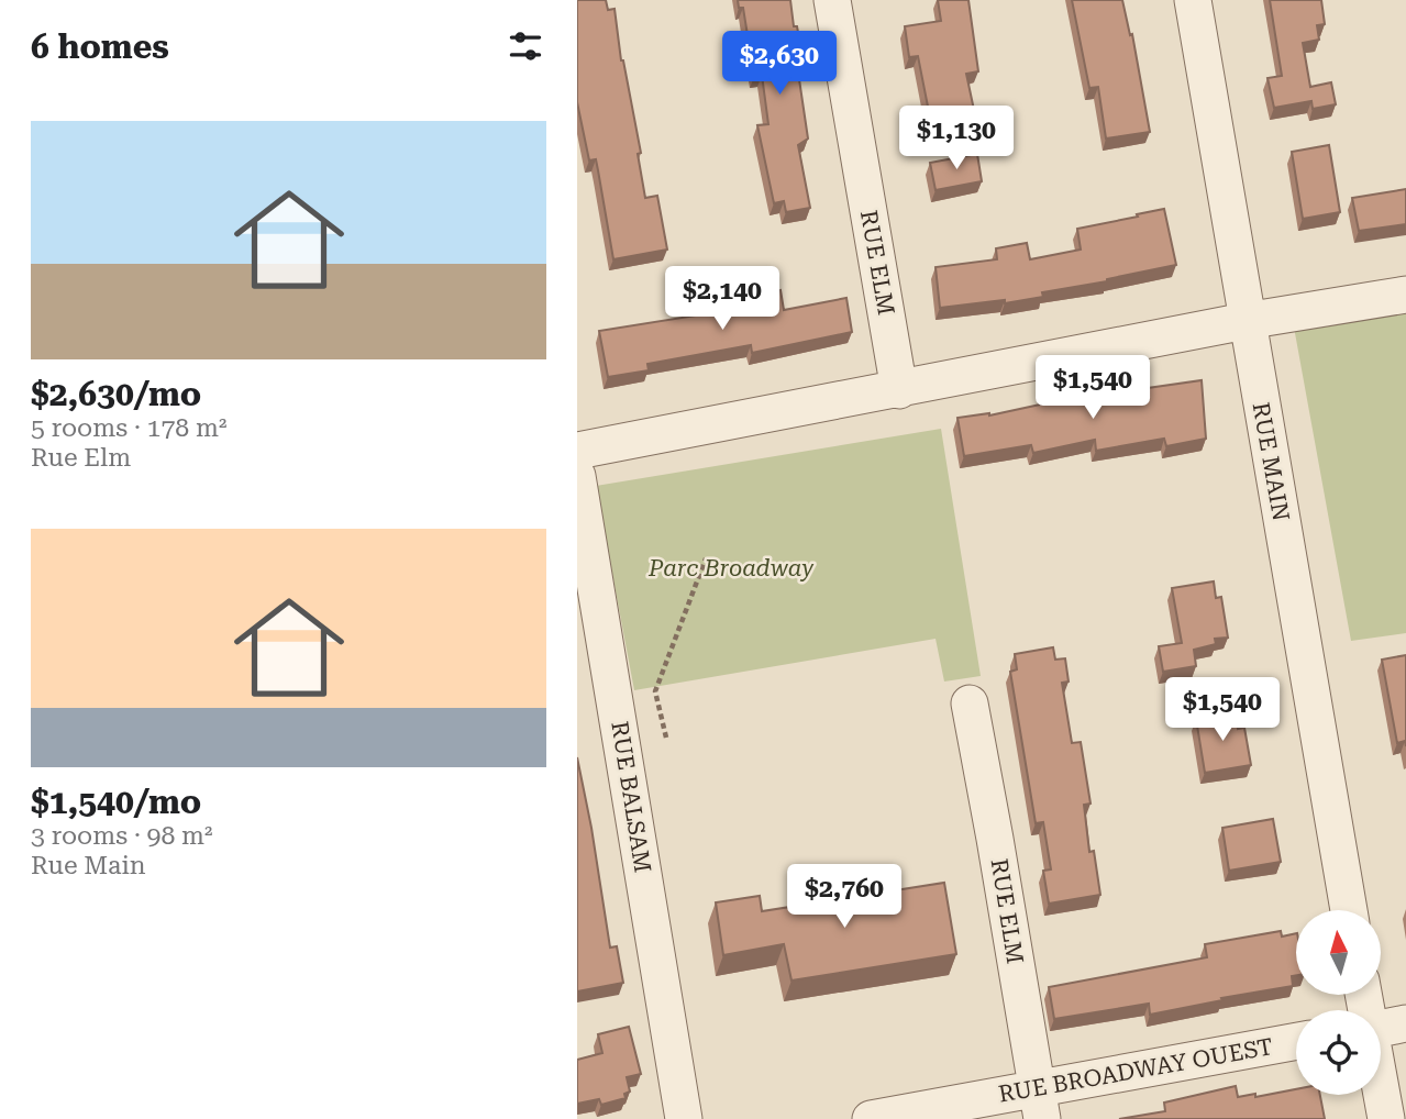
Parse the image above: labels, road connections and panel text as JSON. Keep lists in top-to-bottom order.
{
  "streets": {
    "street": [
      "RUE ELM",
      "RUE MAIN",
      "RUE BALSAM",
      "RUE BROADWAY OUEST"
    ]
  },
  "crossings": [
    ["RUE ELM", "RUE BROADWAY OUEST"]
  ],
  "parks": ["Parc Broadway"],
  "north": "top",
  "page": {
    "heading": "6 homes",
    "price": [
      "$2,630",
      "$1,130",
      "$2,140",
      "$1,540",
      "$1,540",
      "$2,760"
    ],
    "list": [
      {
        "name": "$2,630/mo",
        "note": "5 rooms · 178 m² · Rue Elm"
      },
      {
        "name": "$1,540/mo",
        "note": "3 rooms · 98 m² · Rue Main"
      }
    ]
  }
}
